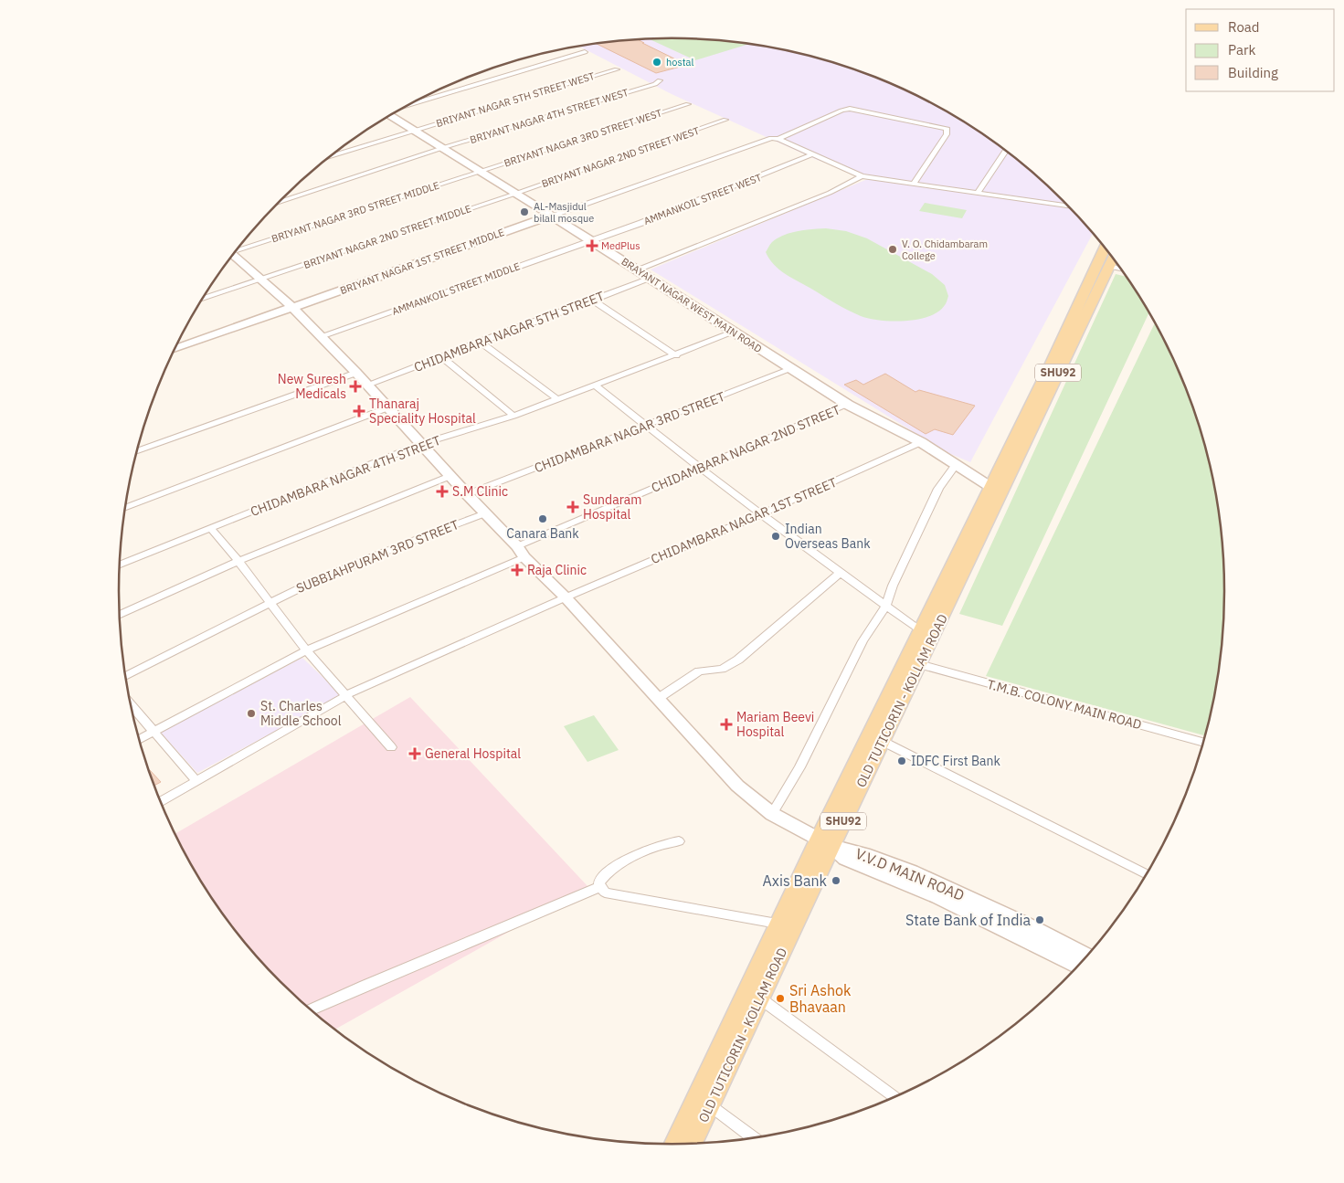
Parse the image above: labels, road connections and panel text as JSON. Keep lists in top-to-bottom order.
{
  "streets": {
    "main road": ["SHU92", "OLD TUTICORIN - KOLLAM ROAD"],
    "street": [
      "BRIYANT NAGAR 5TH STREET WEST",
      "BRIYANT NAGAR 4TH STREET WEST",
      "BRIYANT NAGAR 3RD STREET WEST",
      "BRIYANT NAGAR 2ND STREET WEST",
      "AMMANKOIL STREET WEST",
      "BRIYANT NAGAR 3RD STREET MIDDLE",
      "BRIYANT NAGAR 2ND STREET MIDDLE",
      "BRIYANT NAGAR 1ST STREET MIDDLE",
      "AMMANKOIL STREET MIDDLE",
      "BRAYANT NAGAR WEST MAIN ROAD",
      "CHIDAMBARA NAGAR 5TH STREET",
      "CHIDAMBARA NAGAR 3RD STREET",
      "CHIDAMBARA NAGAR 2ND STREET",
      "CHIDAMBARA NAGAR 4TH STREET",
      "CHIDAMBARA NAGAR 1ST STREET",
      "SUBBIAHPURAM 3RD STREET",
      "T.M.B. COLONY MAIN ROAD",
      "V.V.D MAIN ROAD"
    ]
  },
  "crossings": [
    ["BRIYANT NAGAR 5TH STREET WEST", "BRAYANT NAGAR WEST MAIN ROAD"],
    ["BRIYANT NAGAR 4TH STREET WEST", "BRAYANT NAGAR WEST MAIN ROAD"],
    ["BRIYANT NAGAR 3RD STREET WEST", "BRIYANT NAGAR 3RD STREET MIDDLE"],
    ["BRIYANT NAGAR 3RD STREET WEST", "BRAYANT NAGAR WEST MAIN ROAD"],
    ["BRIYANT NAGAR 2ND STREET WEST", "BRIYANT NAGAR 2ND STREET MIDDLE"],
    ["BRIYANT NAGAR 2ND STREET WEST", "BRAYANT NAGAR WEST MAIN ROAD"],
    ["AMMANKOIL STREET WEST", "AMMANKOIL STREET MIDDLE"],
    ["AMMANKOIL STREET WEST", "BRAYANT NAGAR WEST MAIN ROAD"],
    ["BRIYANT NAGAR 3RD STREET MIDDLE", "BRAYANT NAGAR WEST MAIN ROAD"],
    ["BRIYANT NAGAR 2ND STREET MIDDLE", "BRAYANT NAGAR WEST MAIN ROAD"],
    ["BRIYANT NAGAR 1ST STREET MIDDLE", "BRAYANT NAGAR WEST MAIN ROAD"],
    ["AMMANKOIL STREET MIDDLE", "BRAYANT NAGAR WEST MAIN ROAD"],
    ["BRAYANT NAGAR WEST MAIN ROAD", "CHIDAMBARA NAGAR 5TH STREET"],
    ["BRAYANT NAGAR WEST MAIN ROAD", "CHIDAMBARA NAGAR 3RD STREET"],
    ["BRAYANT NAGAR WEST MAIN ROAD", "CHIDAMBARA NAGAR 2ND STREET"],
    ["BRAYANT NAGAR WEST MAIN ROAD", "CHIDAMBARA NAGAR 4TH STREET"],
    ["BRAYANT NAGAR WEST MAIN ROAD", "CHIDAMBARA NAGAR 1ST STREET"],
    ["BRAYANT NAGAR WEST MAIN ROAD", "OLD TUTICORIN - KOLLAM ROAD"],
    ["OLD TUTICORIN - KOLLAM ROAD", "T.M.B. COLONY MAIN ROAD"],
    ["OLD TUTICORIN - KOLLAM ROAD", "V.V.D MAIN ROAD"]
  ],
  "places": {
    "other": [
      "hostal",
      "AL-Masjidul bilall mosque",
      "V. O. Chidambaram College",
      "Canara Bank",
      "Indian Overseas Bank",
      "St. Charles Middle School",
      "IDFC First Bank",
      "Axis Bank",
      "State Bank of India",
      "Sri Ashok Bhavaan"
    ],
    "health": [
      "MedPlus",
      "New Suresh Medicals",
      "Thanaraj Speciality Hospital",
      "S.M Clinic",
      "Sundaram Hospital",
      "Raja Clinic",
      "Mariam Beevi Hospital",
      "General Hospital"
    ]
  },
  "legend": ["Road", "Park", "Building"]
}
